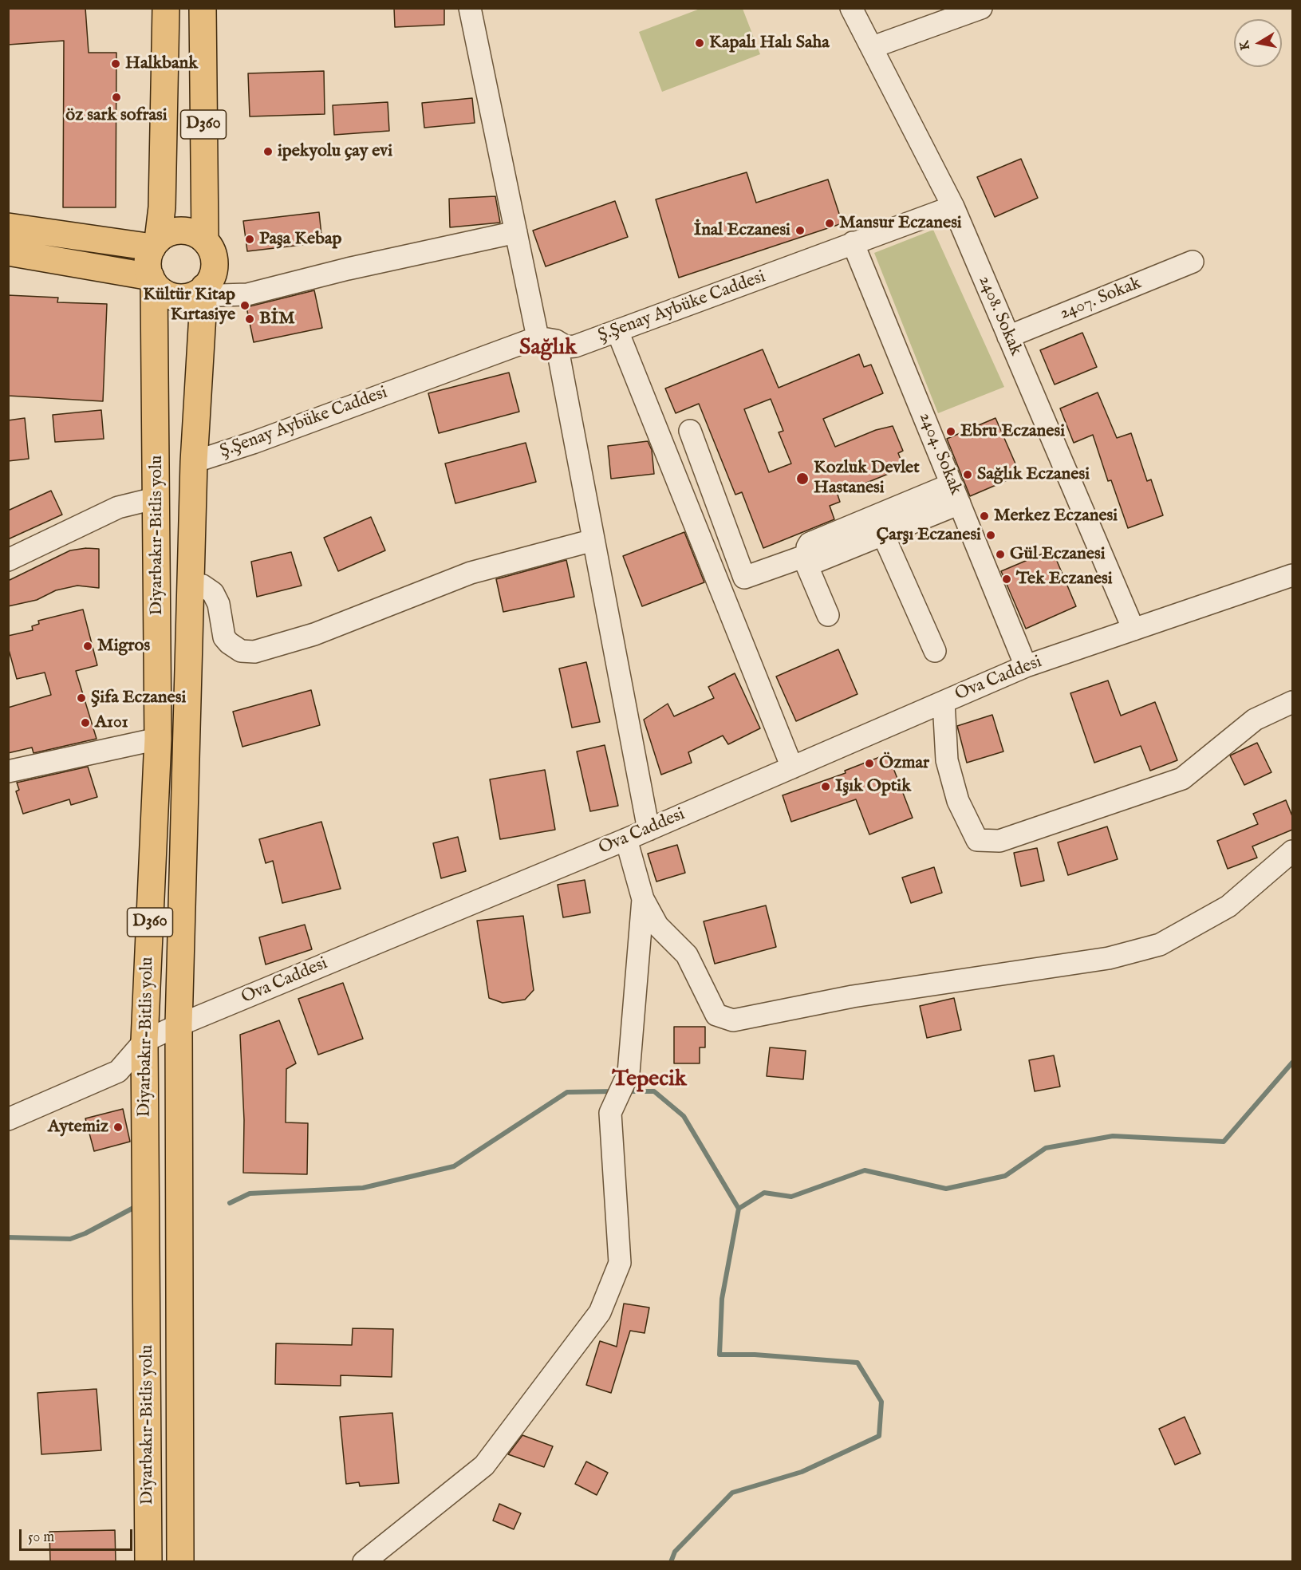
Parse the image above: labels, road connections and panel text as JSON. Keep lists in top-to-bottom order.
{
  "streets": {
    "main road": ["D360", "Diyarbakır-Bitlis yolu"],
    "street": [
      "2407. Sokak",
      "Ş.Şenay Aybüke Caddesi",
      "2408. Sokak",
      "2404. Sokak",
      "Ova Caddesi"
    ]
  },
  "crossings": [
    ["D360", "Diyarbakır-Bitlis yolu"],
    ["2407. Sokak", "2408. Sokak"],
    ["Ş.Şenay Aybüke Caddesi", "2408. Sokak"],
    ["Ş.Şenay Aybüke Caddesi", "2404. Sokak"],
    ["Ş.Şenay Aybüke Caddesi", "Diyarbakır-Bitlis yolu"],
    ["2408. Sokak", "Ova Caddesi"],
    ["2404. Sokak", "Ova Caddesi"],
    ["Diyarbakır-Bitlis yolu", "Ova Caddesi"]
  ],
  "districts": ["Sağlık", "Tepecik"],
  "places": [
    "Kapalı Halı Saha",
    "Halkbank",
    "öz sark sofrasi",
    "ipekyolu çay evi",
    "Mansur Eczanesi",
    "İnal Eczanesi",
    "Paşa Kebap",
    "Kültür Kitap Kırtasiye",
    "BİM",
    "Ebru Eczanesi",
    "Sağlık Eczanesi",
    "Kozluk Devlet Hastanesi",
    "Merkez Eczanesi",
    "Çarşı Eczanesi",
    "Gül Eczanesi",
    "Tek Eczanesi",
    "Migros",
    "Şifa Eczanesi",
    "A101",
    "Özmar",
    "Işık Optik",
    "Aytemiz"
  ],
  "scale_bar": "50 m",
  "north": "left"
}
